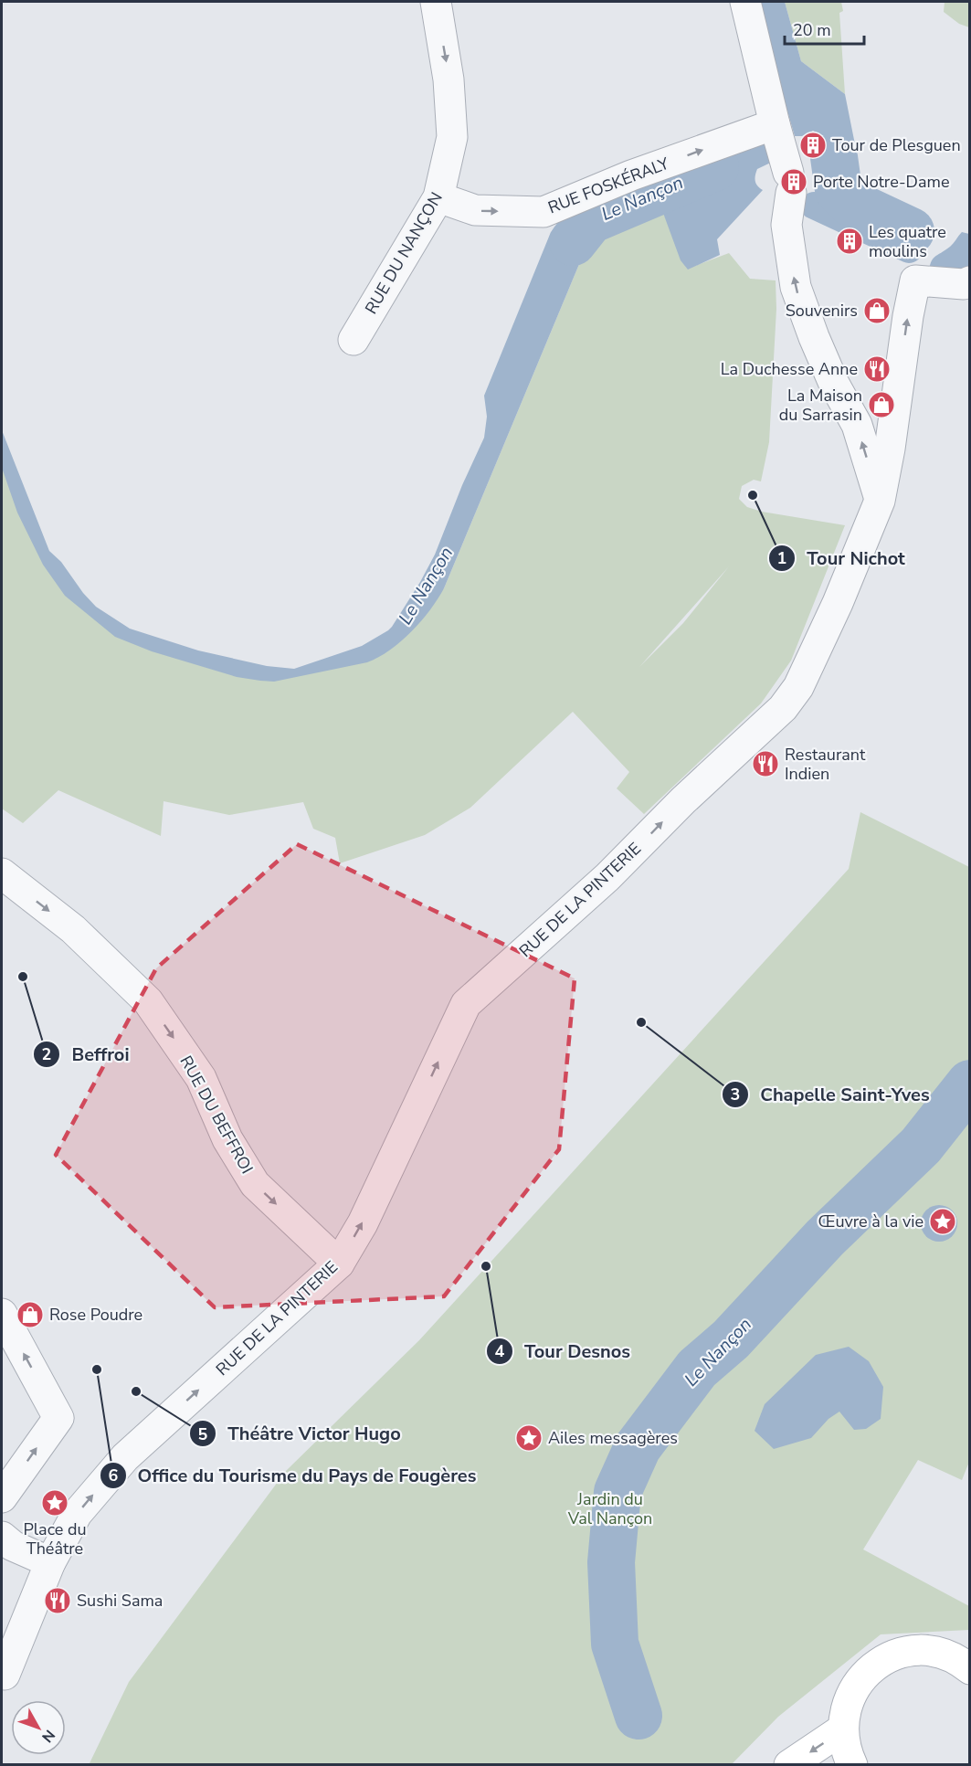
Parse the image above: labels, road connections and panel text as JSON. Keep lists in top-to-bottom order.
{
  "streets": {
    "street": [
      "RUE FOSKÉRALY",
      "RUE DU NANÇON",
      "RUE DE LA PINTERIE",
      "RUE DU BEFFROI"
    ]
  },
  "crossings": [
    ["RUE FOSKÉRALY", "RUE DU NANÇON"],
    ["RUE DE LA PINTERIE", "RUE DU BEFFROI"]
  ],
  "one_way": [
    "RUE FOSKÉRALY",
    "RUE DU NANÇON",
    "RUE DE LA PINTERIE",
    "RUE DU BEFFROI"
  ],
  "water": ["Le Nançon"],
  "parks": ["Jardin du Val Nançon"],
  "places": {
    "building": ["Tour de Plesguen", "Porte Notre-Dame", "Les quatre moulins"],
    "shop": ["Souvenirs", "La Maison du Sarrasin", "Rose Poudre"],
    "restaurant": ["La Duchesse Anne", "Restaurant Indien", "Sushi Sama"],
    "other": [
      "Tour Nichot",
      "Beffroi",
      "Chapelle Saint-Yves",
      "Tour Desnos",
      "Office du Tourisme du Pays de Fougères",
      "Théâtre Victor Hugo"
    ],
    "place": ["Œuvre à la vie", "Ailes messagères", "Place du Théâtre"]
  },
  "scale_bar": "20 m",
  "north": "bottom right"
}
